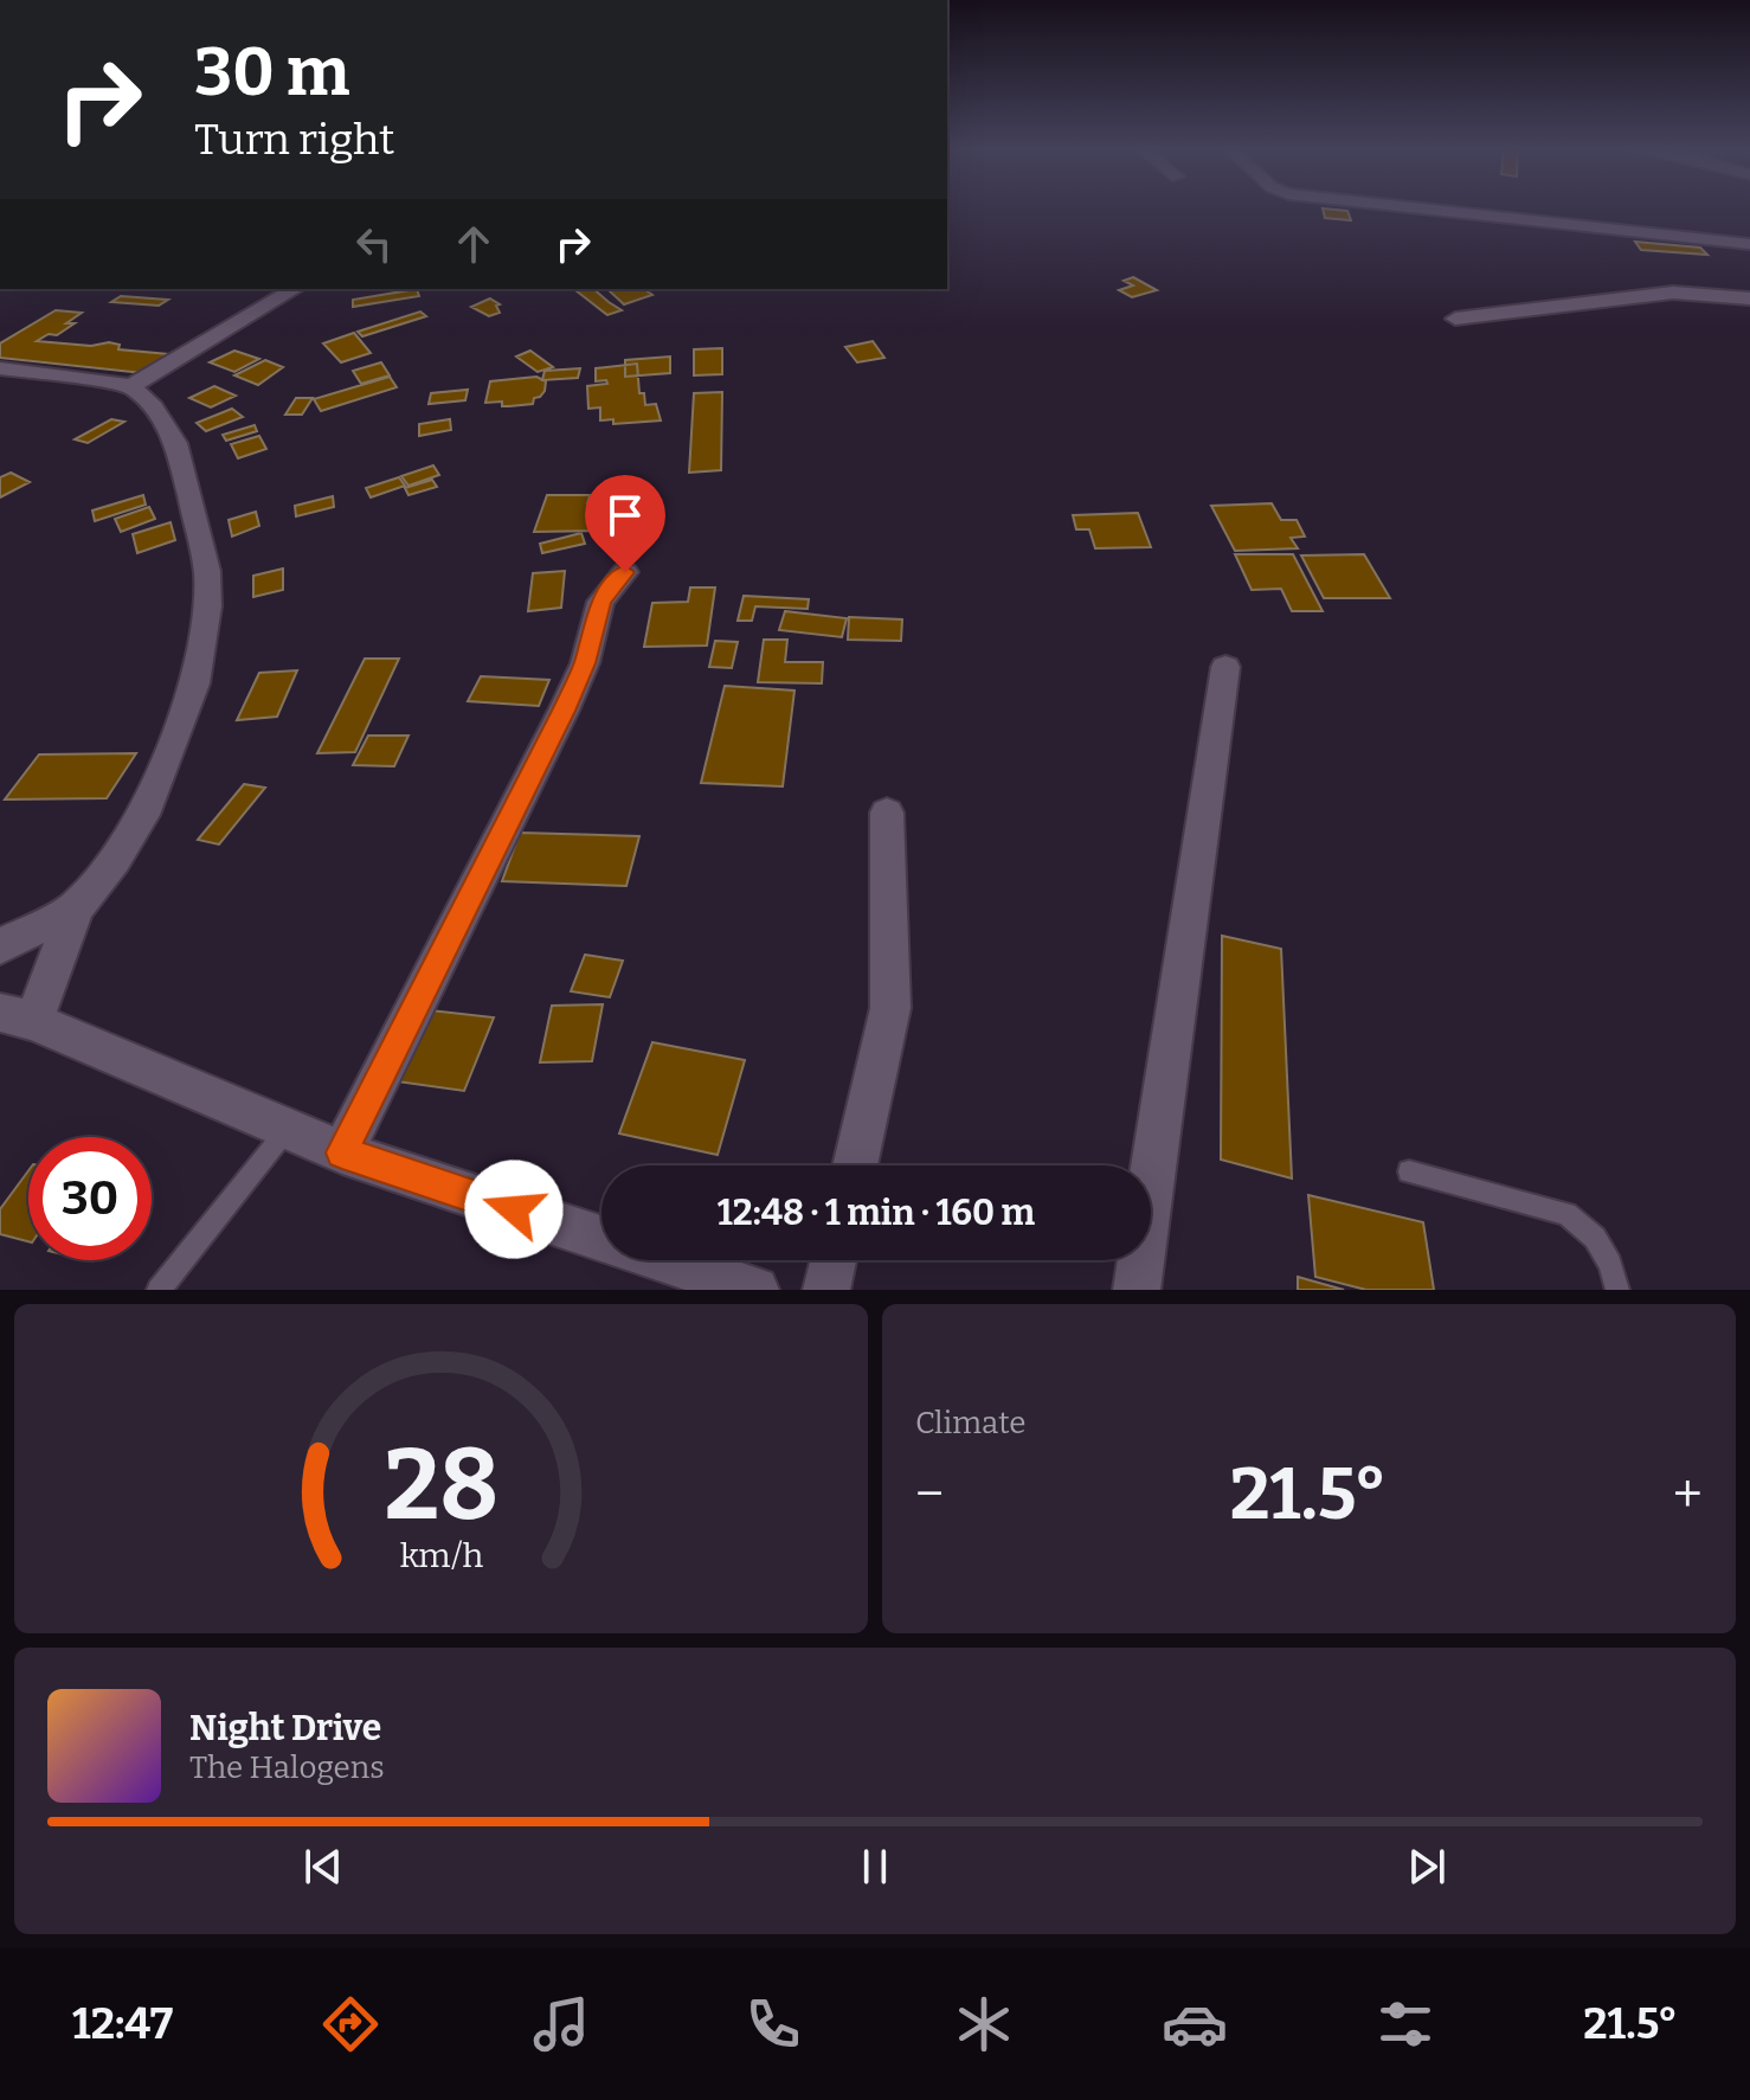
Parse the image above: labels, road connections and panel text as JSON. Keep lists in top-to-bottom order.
{
  "page": {
    "turn": ["30 m", "Turn right"],
    "limit": "30",
    "trip": "12:48 · 1 min · 160 m",
    "tile": "Climate",
    "heat": ["−", "21.5°", "+"],
    "song": ["Night Drive", "The Halogens"],
    "tabs": ["12:47", "21.5°"],
    "gauge": ["28", "km/h"]
  }
}
